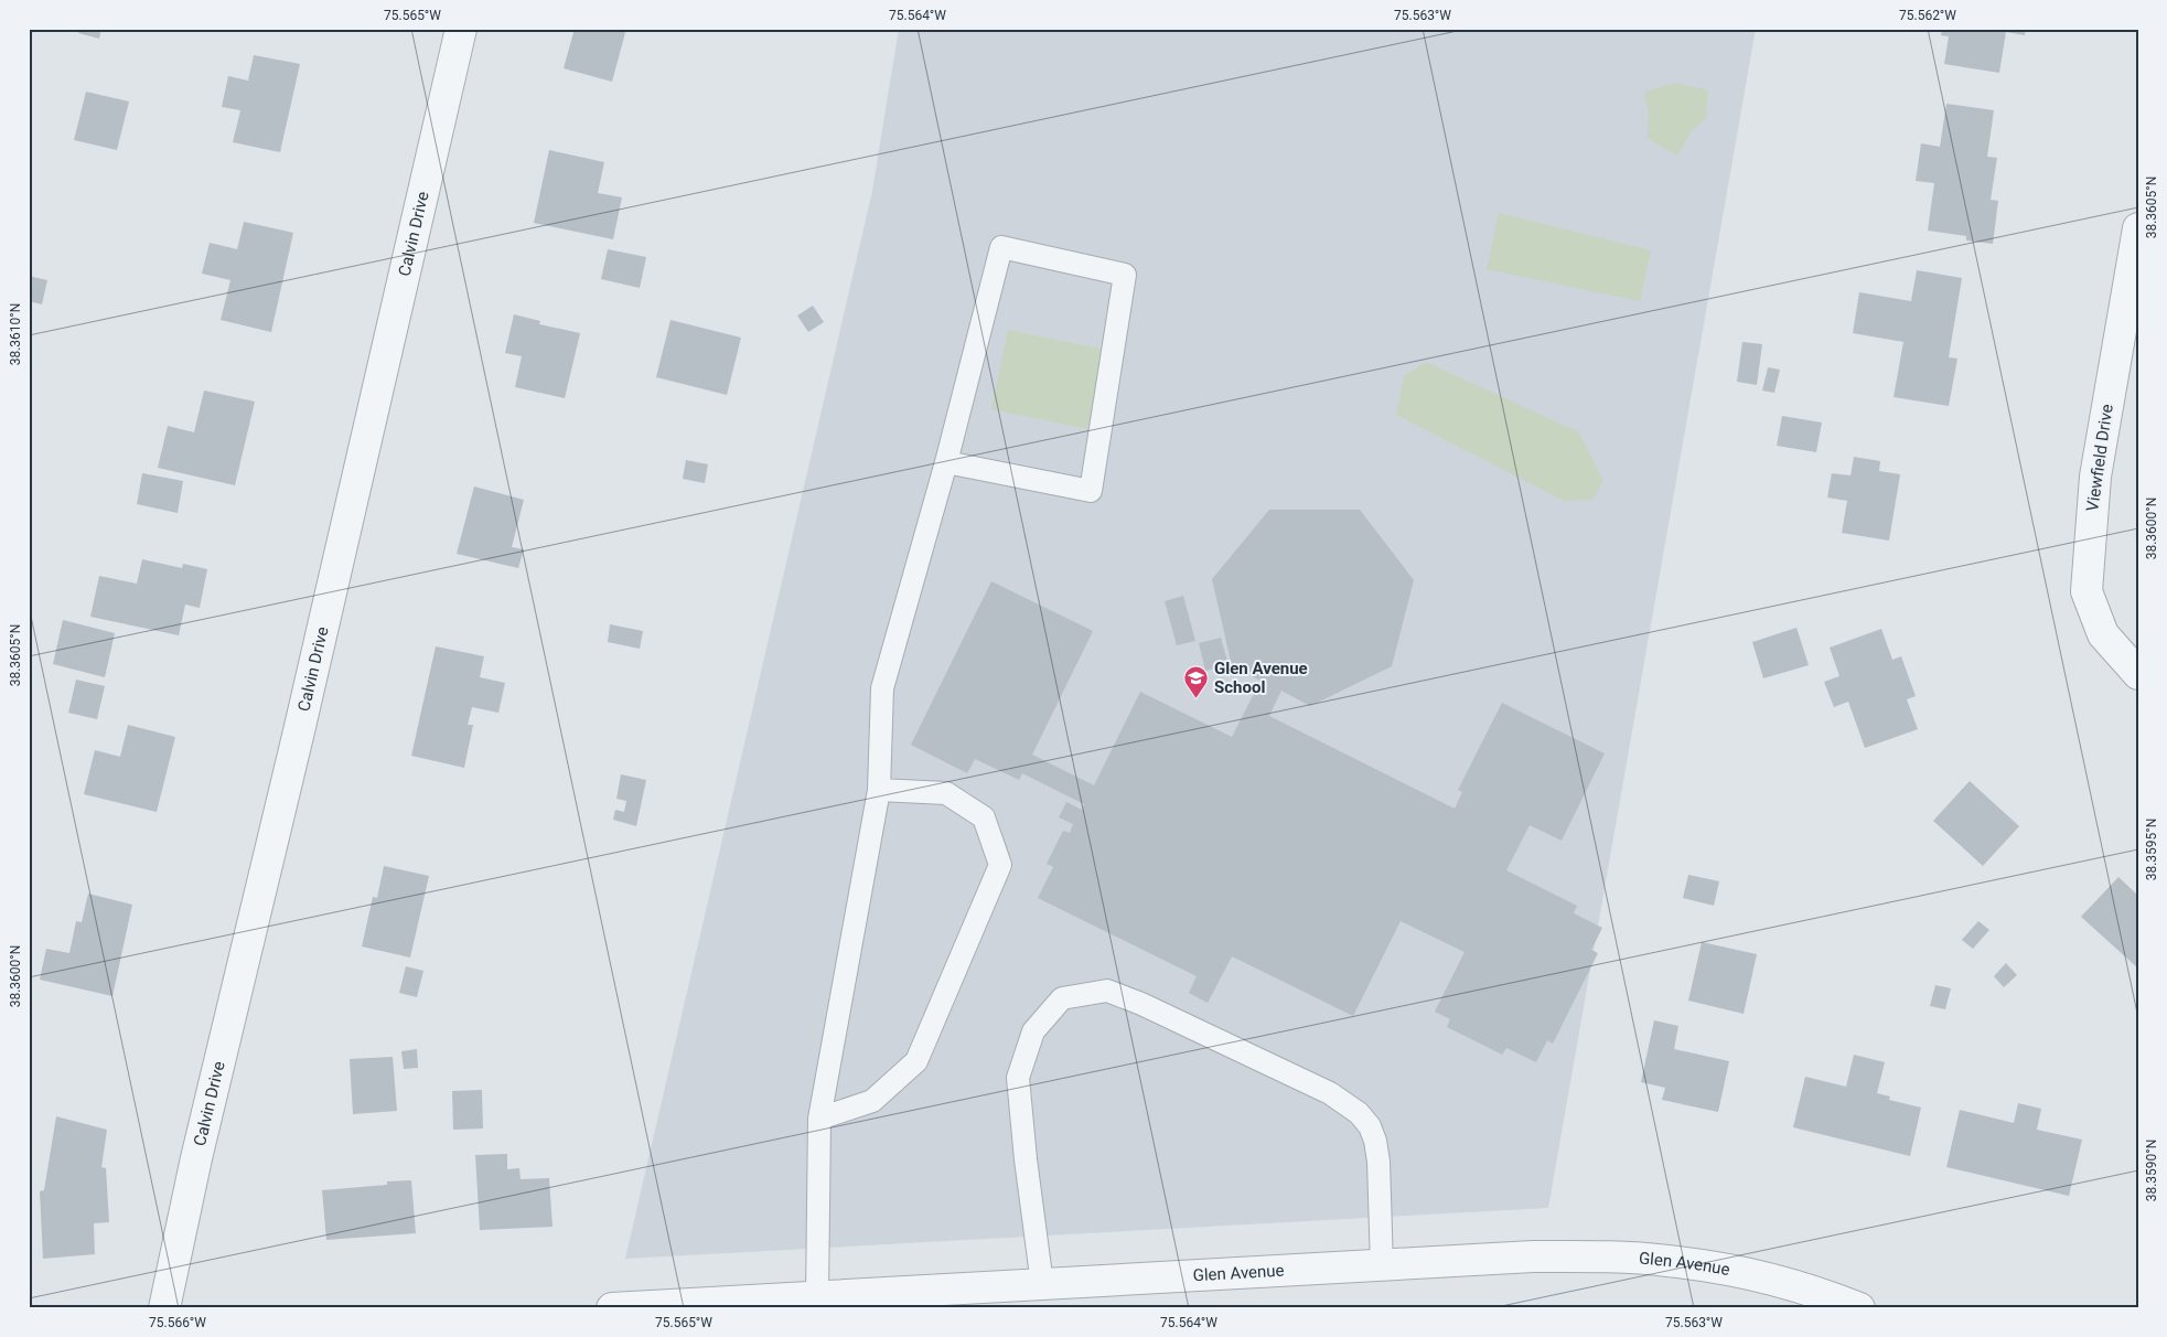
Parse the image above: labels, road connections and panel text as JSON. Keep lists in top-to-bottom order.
{
  "streets": {
    "street": ["Calvin Drive", "Viewfield Drive", "Glen Avenue"]
  },
  "places": {
    "school or university": ["Glen Avenue School"]
  },
  "coordinates": [
    "75.565°W",
    "75.564°W",
    "75.563°W",
    "75.562°W",
    "38.3605°N",
    "38.3610°N",
    "38.3600°N",
    "38.3595°N",
    "38.3590°N",
    "75.566°W"
  ]
}
